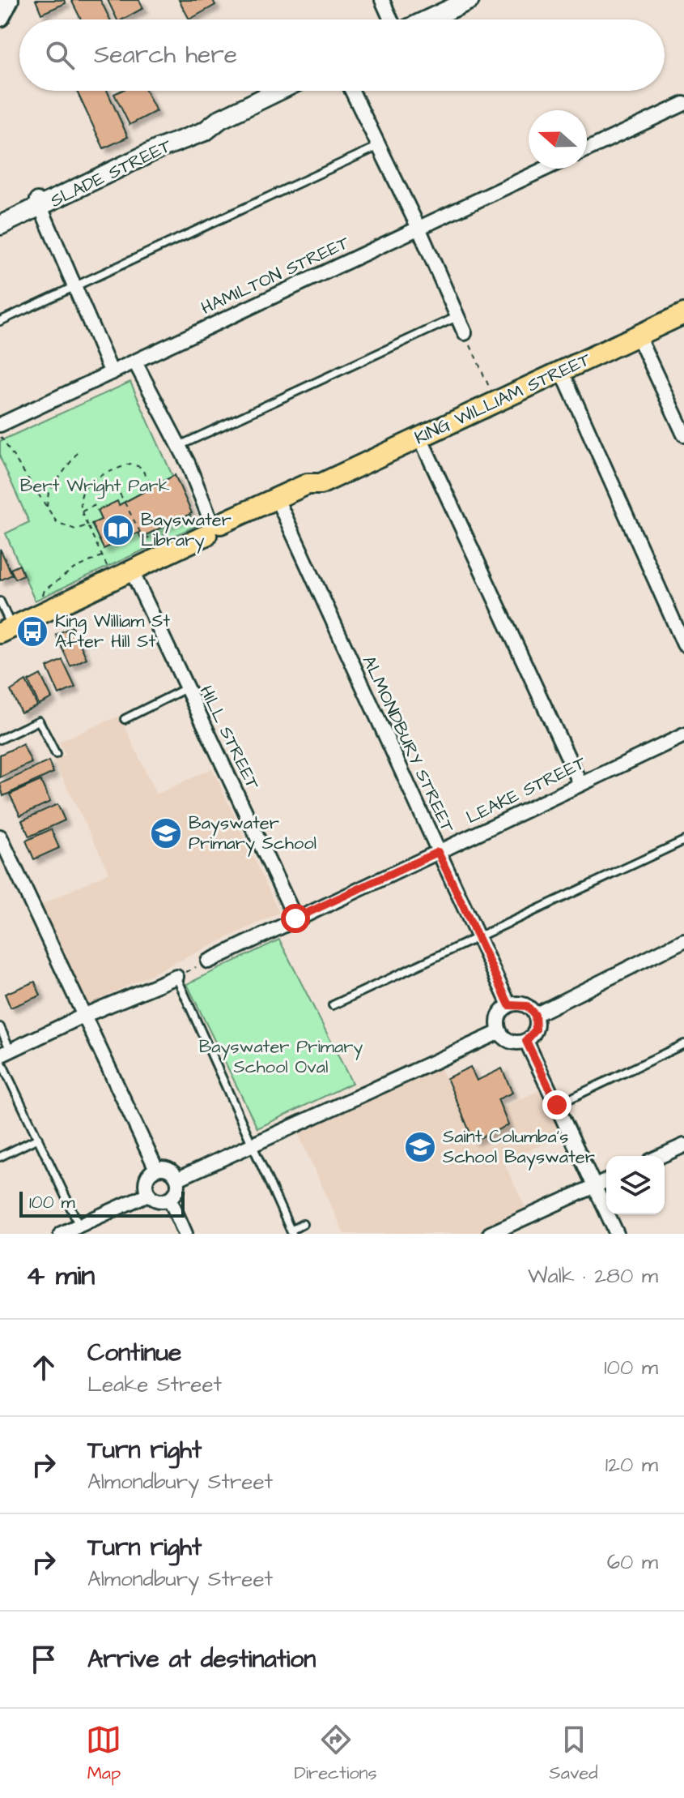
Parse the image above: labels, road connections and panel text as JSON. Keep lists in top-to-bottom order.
{
  "streets": {
    "main road": ["KING WILLIAM STREET"],
    "street": [
      "SLADE STREET",
      "HAMILTON STREET",
      "HILL STREET",
      "ALMONDBURY STREET",
      "LEAKE STREET"
    ]
  },
  "crossings": [
    ["KING WILLIAM STREET", "HILL STREET"],
    ["KING WILLIAM STREET", "ALMONDBURY STREET"],
    ["HILL STREET", "LEAKE STREET"],
    ["ALMONDBURY STREET", "LEAKE STREET"]
  ],
  "parks": ["Bert Wright Park", "Bayswater Primary School Oval"],
  "places": {
    "library": ["Bayswater Library"],
    "bus stop": ["King William St After Hill St"],
    "school or university": ["Bayswater Primary School", "Saint Columba's School Bayswater"]
  },
  "scale_bar": "100 m",
  "north": "left",
  "page": {
    "search": "Search here",
    "scale": "100 m",
    "heading": ["4 min", "Walk · 280 m"],
    "list": [
      ["Continue", "Leake Street", "100 m"],
      ["Turn right", "Almondbury Street", "120 m"],
      ["Turn right", "Almondbury Street", "60 m"],
      "Arrive at destination"
    ],
    "nav": ["Map", "Directions", "Saved"]
  }
}
